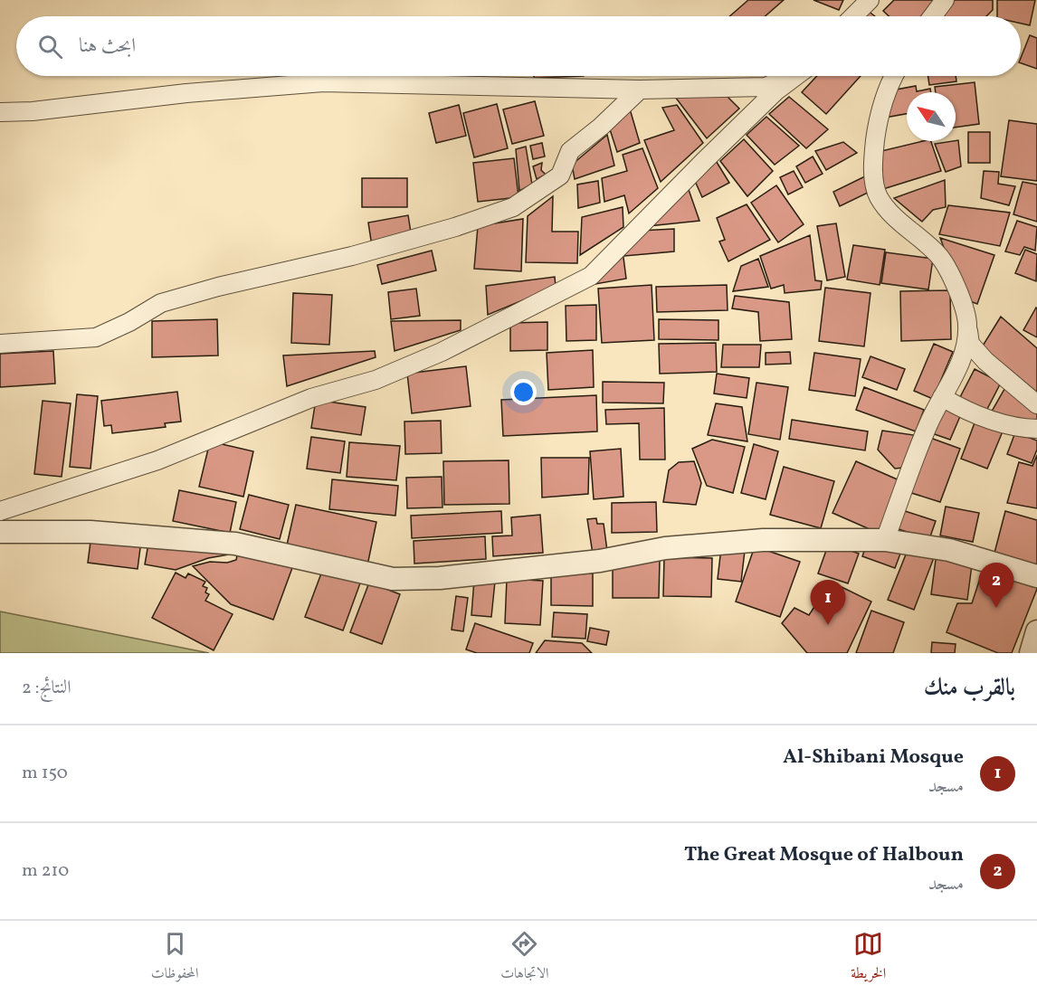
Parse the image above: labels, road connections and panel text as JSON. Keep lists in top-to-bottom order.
{
  "north": "top left",
  "page": {
    "search": "ابحث هنا",
    "pins": ["2", "1"],
    "heading": ["بالقرب منك", "النتائج: 2"],
    "list": [
      {
        "mark": "1",
        "name": "Al-Shibani Mosque",
        "note": "مسجد",
        "value": "150 m"
      },
      {
        "mark": "2",
        "name": "The Great Mosque of Halboun",
        "note": "مسجد",
        "value": "210 m"
      }
    ],
    "nav": ["الخريطة", "الاتجاهات", "المحفوظات"]
  }
}
